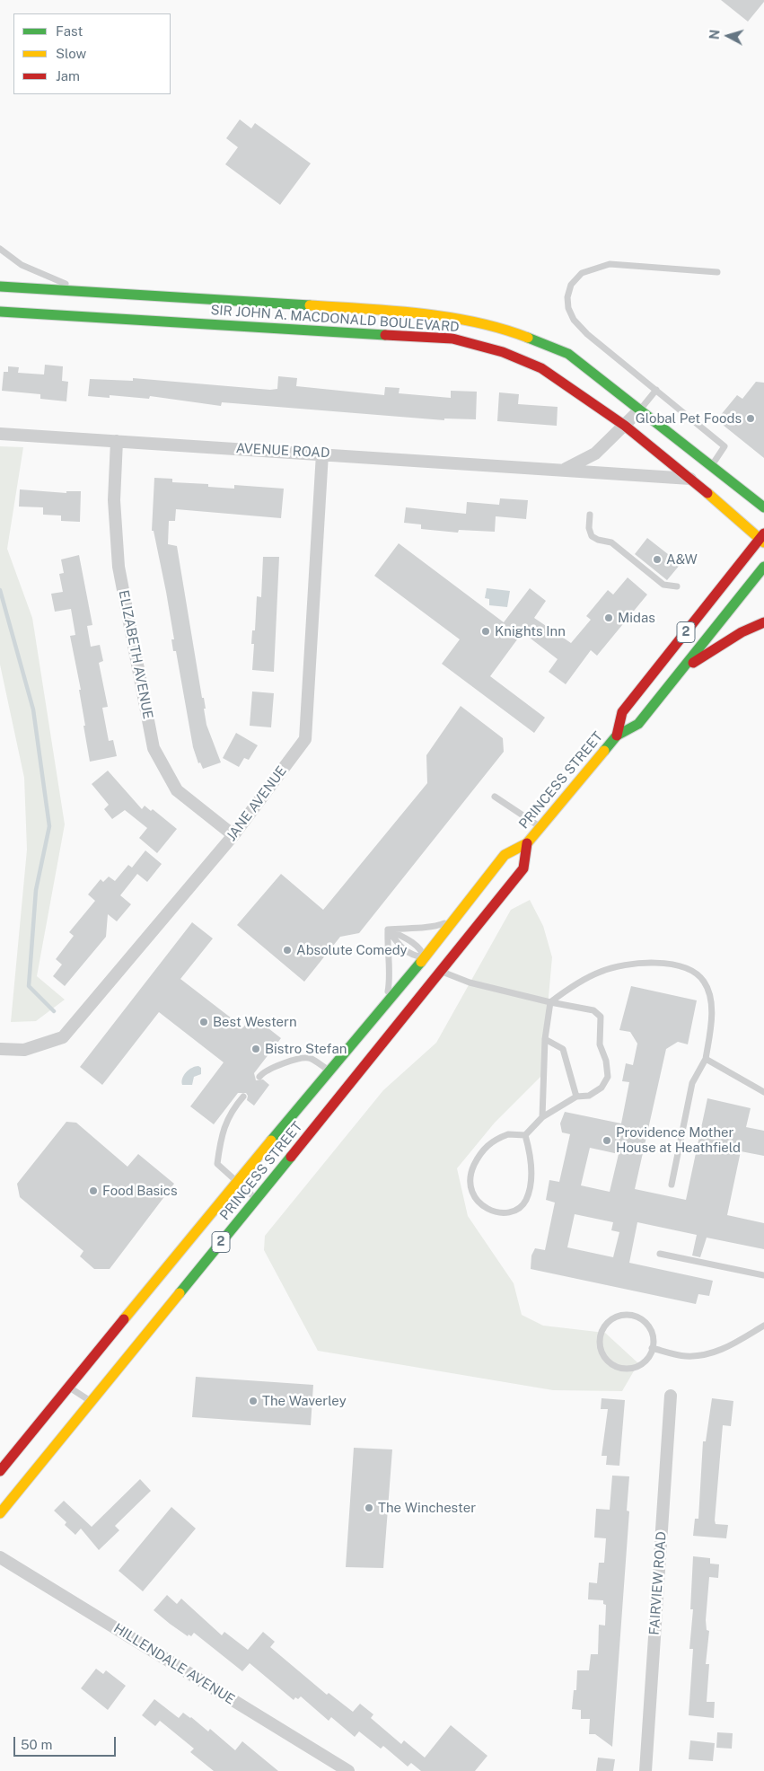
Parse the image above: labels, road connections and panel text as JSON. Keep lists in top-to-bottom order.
{
  "streets": {
    "main road": ["SIR JOHN A. MACDONALD BOULEVARD", "2", "PRINCESS STREET"],
    "street": [
      "AVENUE ROAD",
      "ELIZABETH AVENUE",
      "JANE AVENUE",
      "FAIRVIEW ROAD",
      "HILLENDALE AVENUE"
    ]
  },
  "crossings": [
    ["SIR JOHN A. MACDONALD BOULEVARD", "AVENUE ROAD"],
    ["SIR JOHN A. MACDONALD BOULEVARD", "PRINCESS STREET"],
    ["AVENUE ROAD", "ELIZABETH AVENUE"],
    ["AVENUE ROAD", "JANE AVENUE"],
    ["ELIZABETH AVENUE", "JANE AVENUE"]
  ],
  "places": [
    "Global Pet Foods",
    "A&W",
    "Midas",
    "Knights Inn",
    "Absolute Comedy",
    "Best Western",
    "Bistro Stefan",
    "Providence Mother House at Heathfield",
    "Food Basics",
    "The Waverley",
    "The Winchester"
  ],
  "legend": ["Fast", "Slow", "Jam"],
  "scale_bar": "50 m",
  "north": "left"
}
